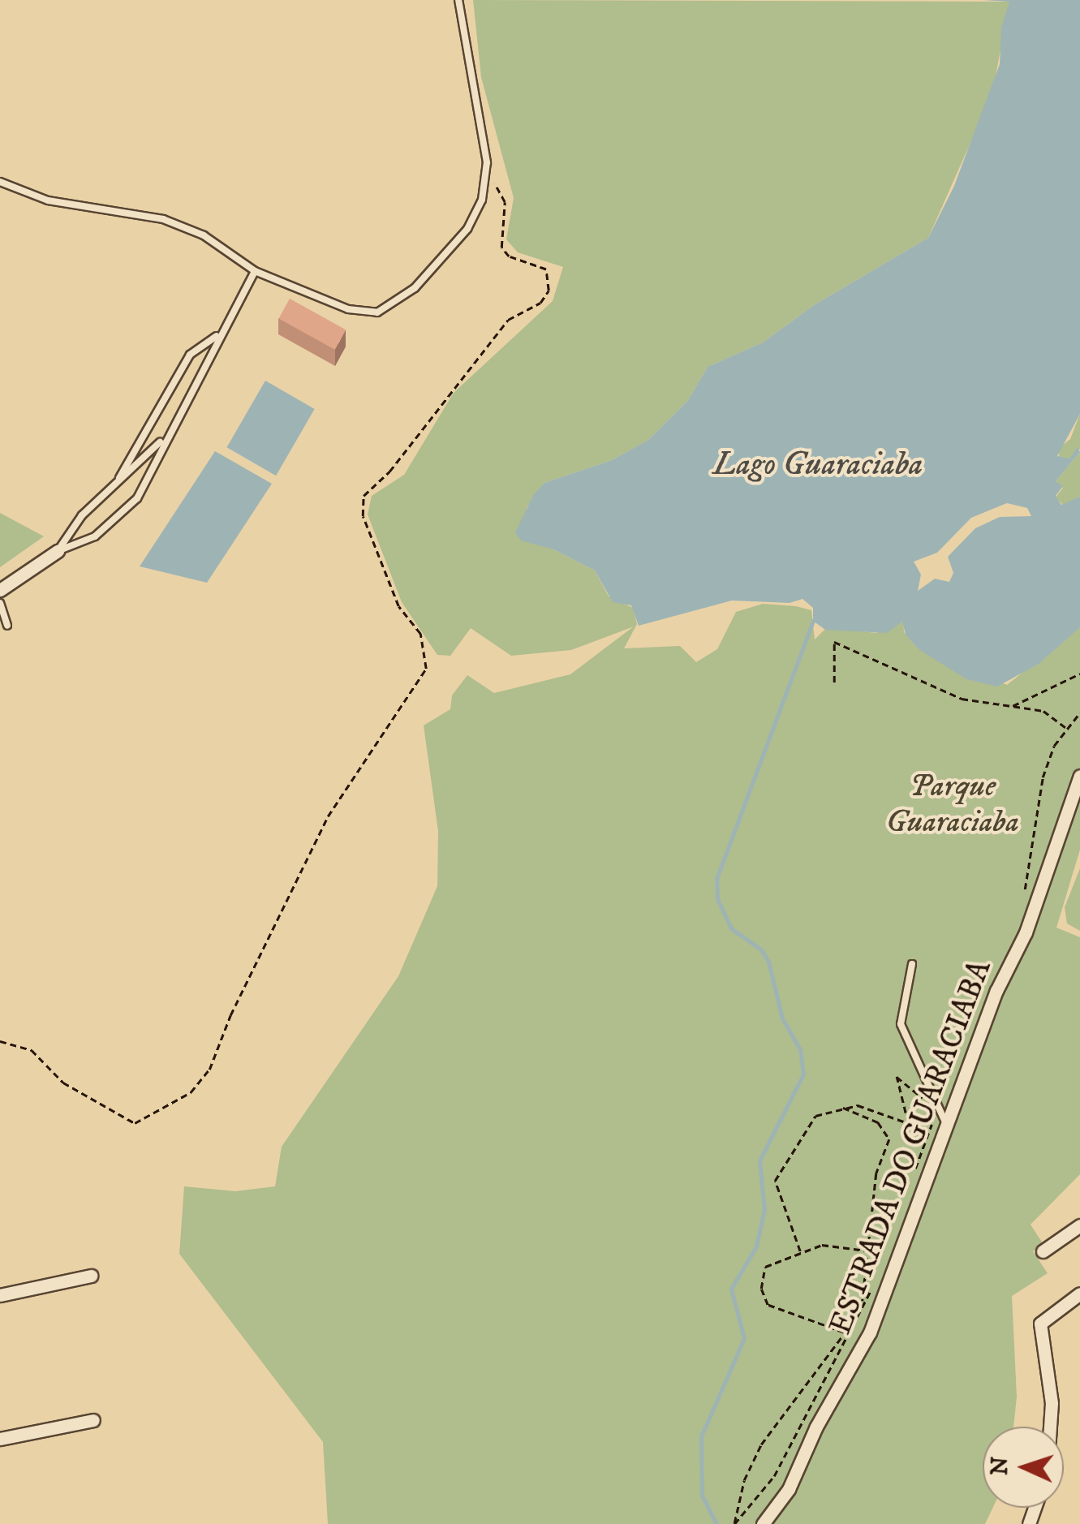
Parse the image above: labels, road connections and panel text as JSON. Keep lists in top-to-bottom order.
{
  "streets": {
    "street": ["ESTRADA DO GUARACIABA"]
  },
  "water": ["Lago Guaraciaba"],
  "parks": ["Parque Guaraciaba"],
  "north": "left"
}
